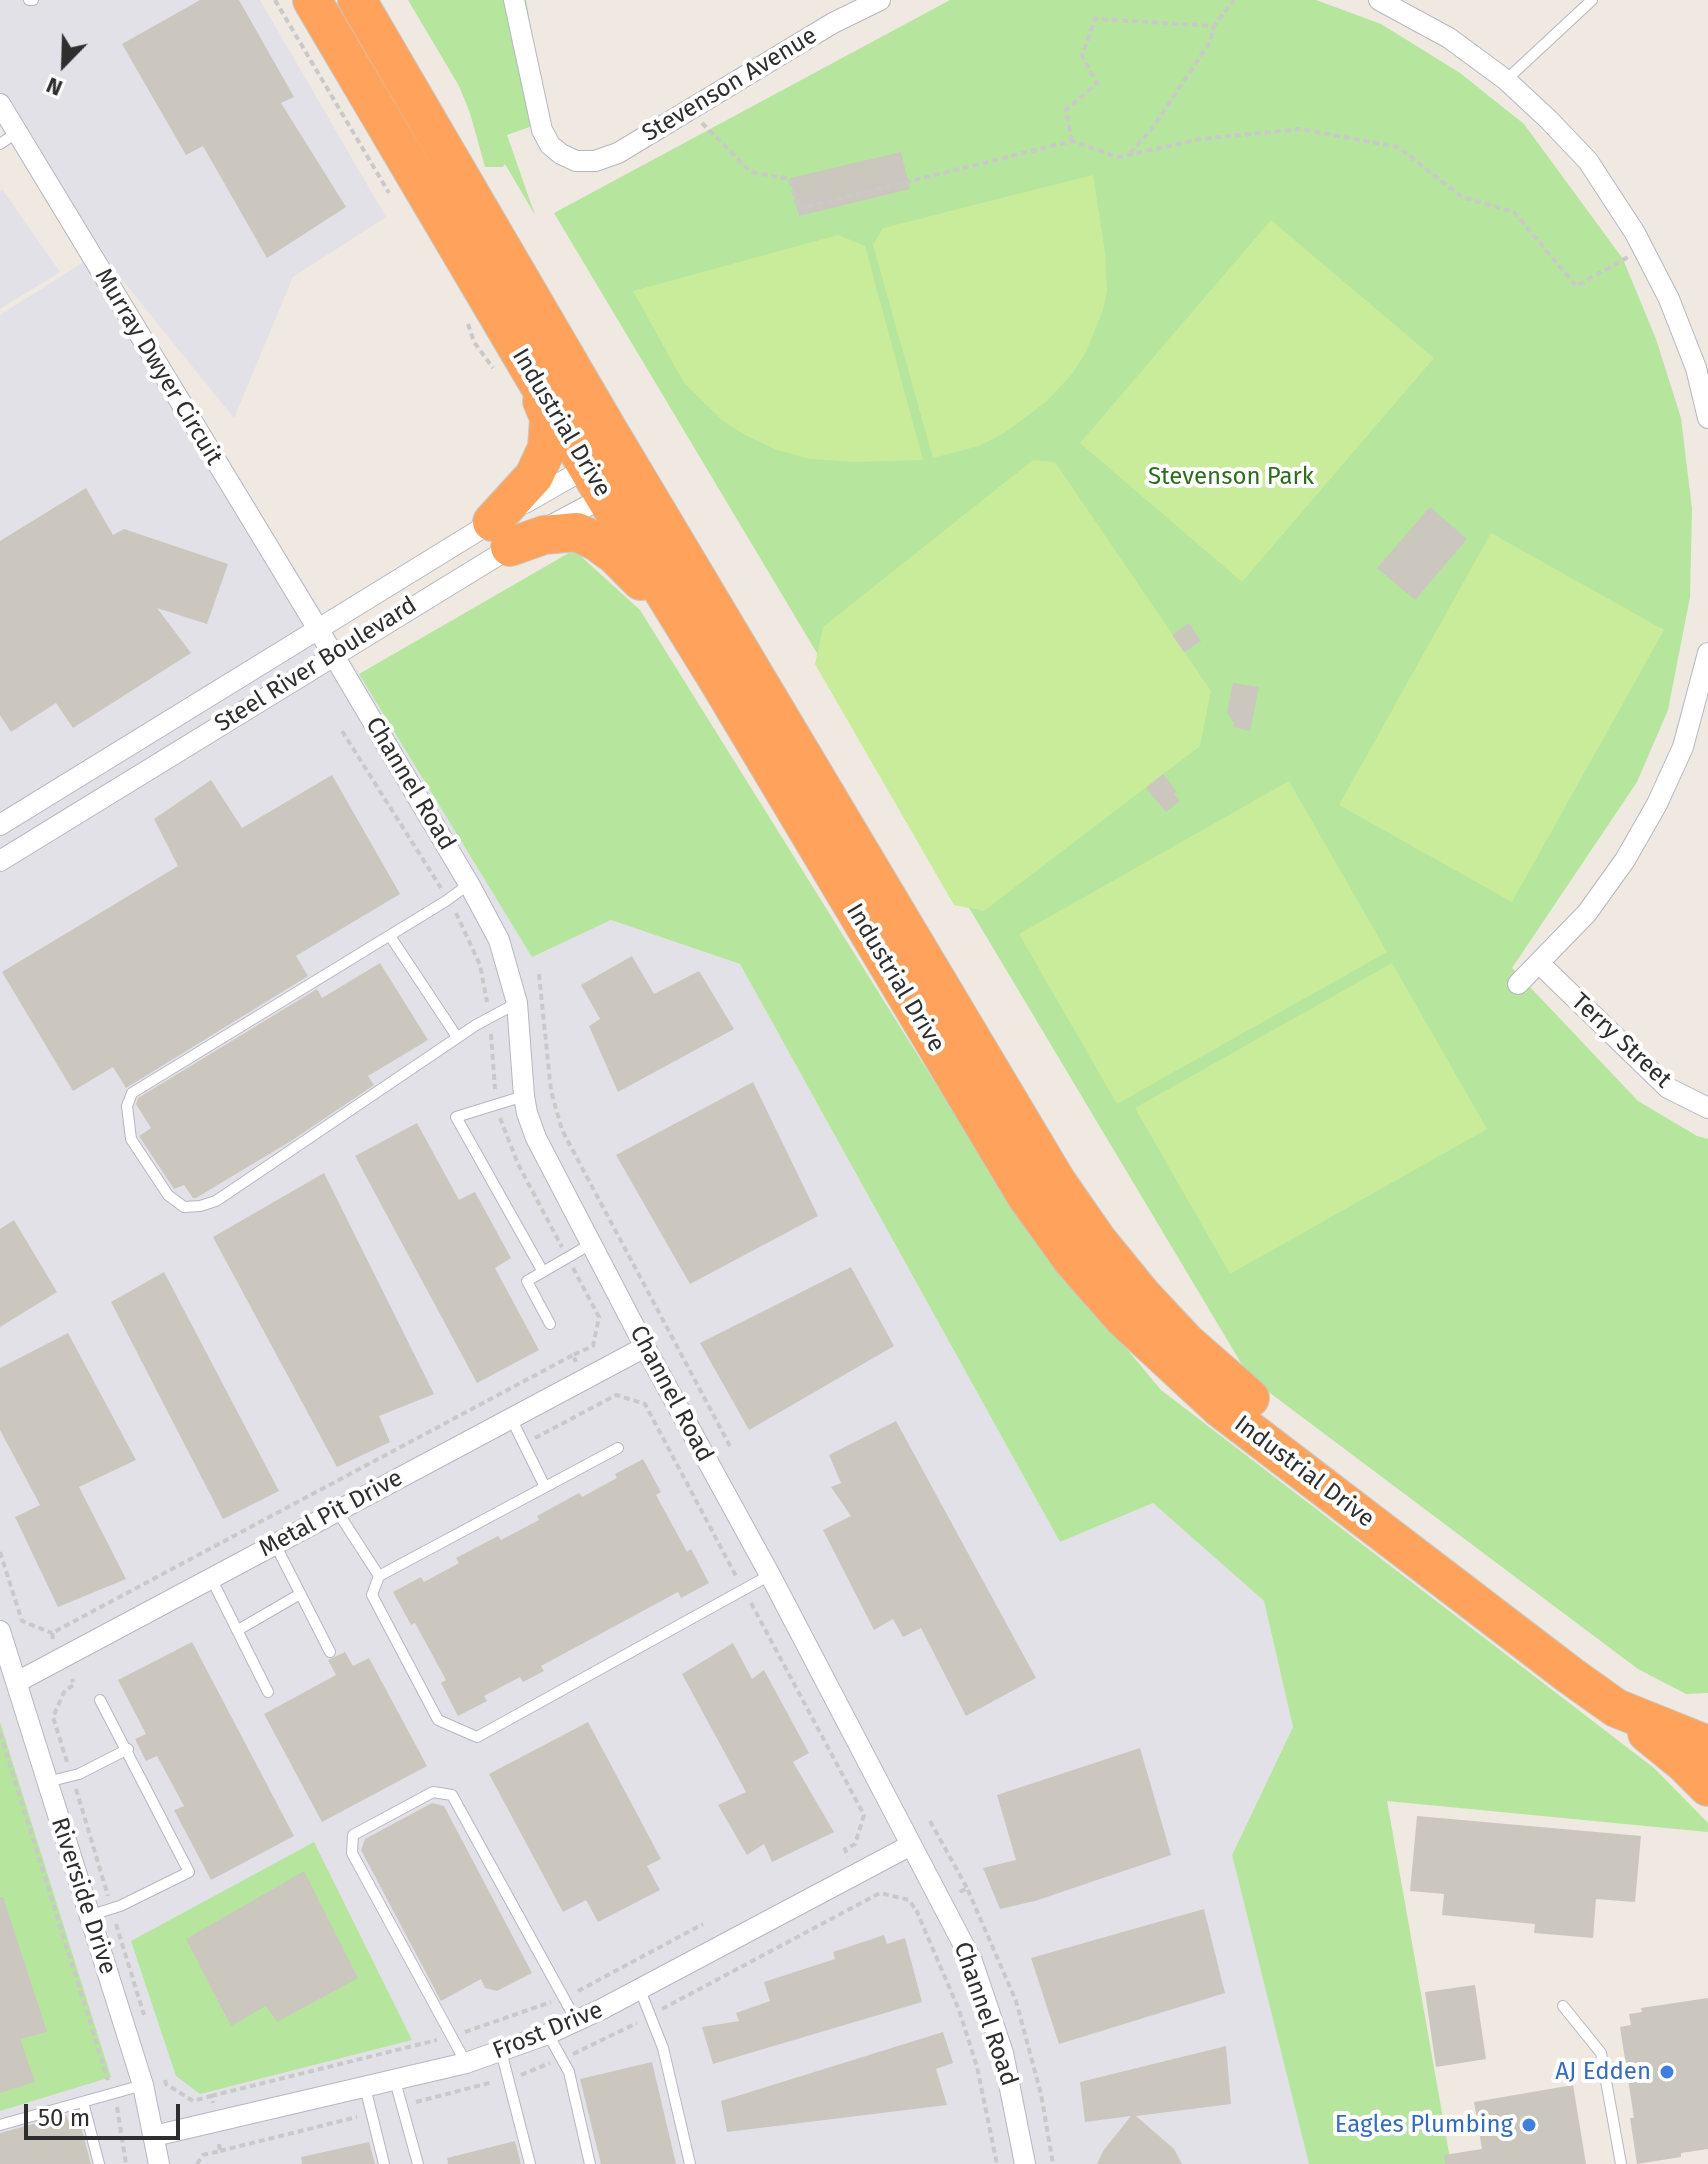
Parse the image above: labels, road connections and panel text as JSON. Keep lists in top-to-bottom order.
{
  "streets": {
    "highway": ["Industrial Drive"],
    "street": [
      "Stevenson Avenue",
      "Murray Dwyer Circuit",
      "Steel River Boulevard",
      "Channel Road",
      "Terry Street",
      "Metal Pit Drive",
      "Riverside Drive",
      "Frost Drive"
    ]
  },
  "crossings": [
    ["Murray Dwyer Circuit", "Steel River Boulevard"],
    ["Murray Dwyer Circuit", "Channel Road"],
    ["Industrial Drive", "Steel River Boulevard"],
    ["Steel River Boulevard", "Channel Road"],
    ["Channel Road", "Metal Pit Drive"],
    ["Channel Road", "Frost Drive"],
    ["Metal Pit Drive", "Riverside Drive"],
    ["Riverside Drive", "Frost Drive"]
  ],
  "parks": ["Stevenson Park"],
  "places": ["AJ Edden", "Eagles Plumbing"],
  "scale_bar": "50 m",
  "north": "bottom left"
}
